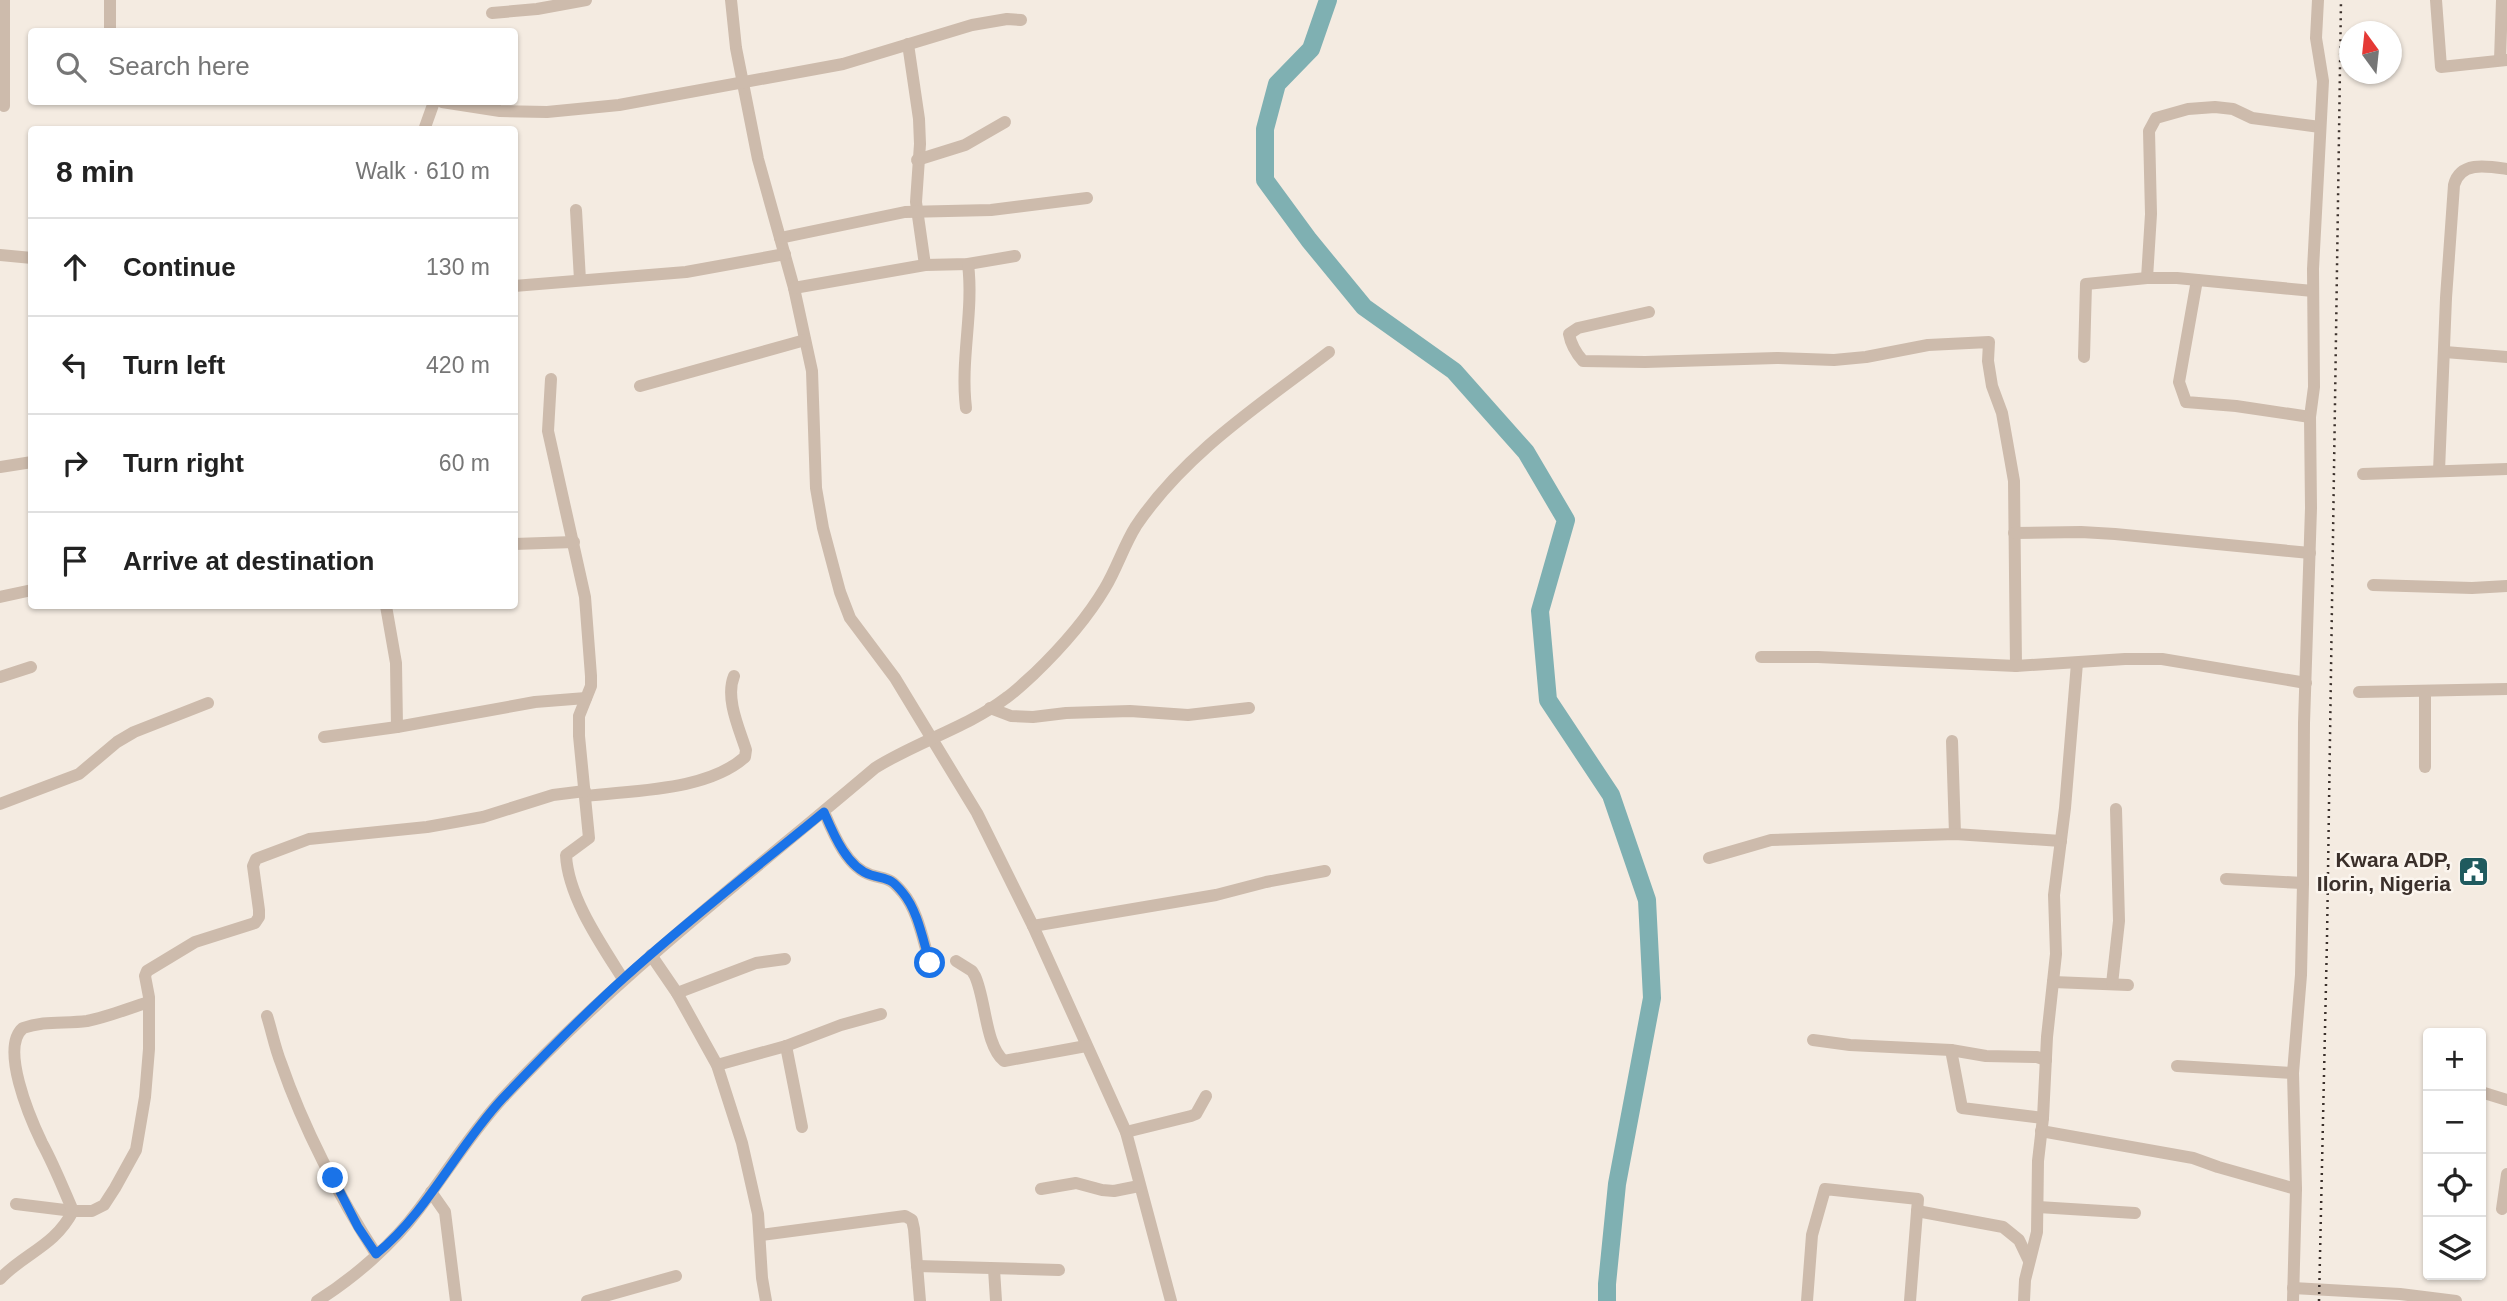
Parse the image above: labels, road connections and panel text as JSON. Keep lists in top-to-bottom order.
{
  "places": {
    "public building": ["Kwara ADP, Ilorin, Nigeria"]
  },
  "north": "top",
  "page": {
    "search": "Search here",
    "heading": ["8 min", "Walk · 610 m"],
    "list": [
      ["Continue", "130 m"],
      ["Turn left", "420 m"],
      ["Turn right", "60 m"],
      "Arrive at destination"
    ],
    "map_buttons": ["+", "−"]
  }
}
